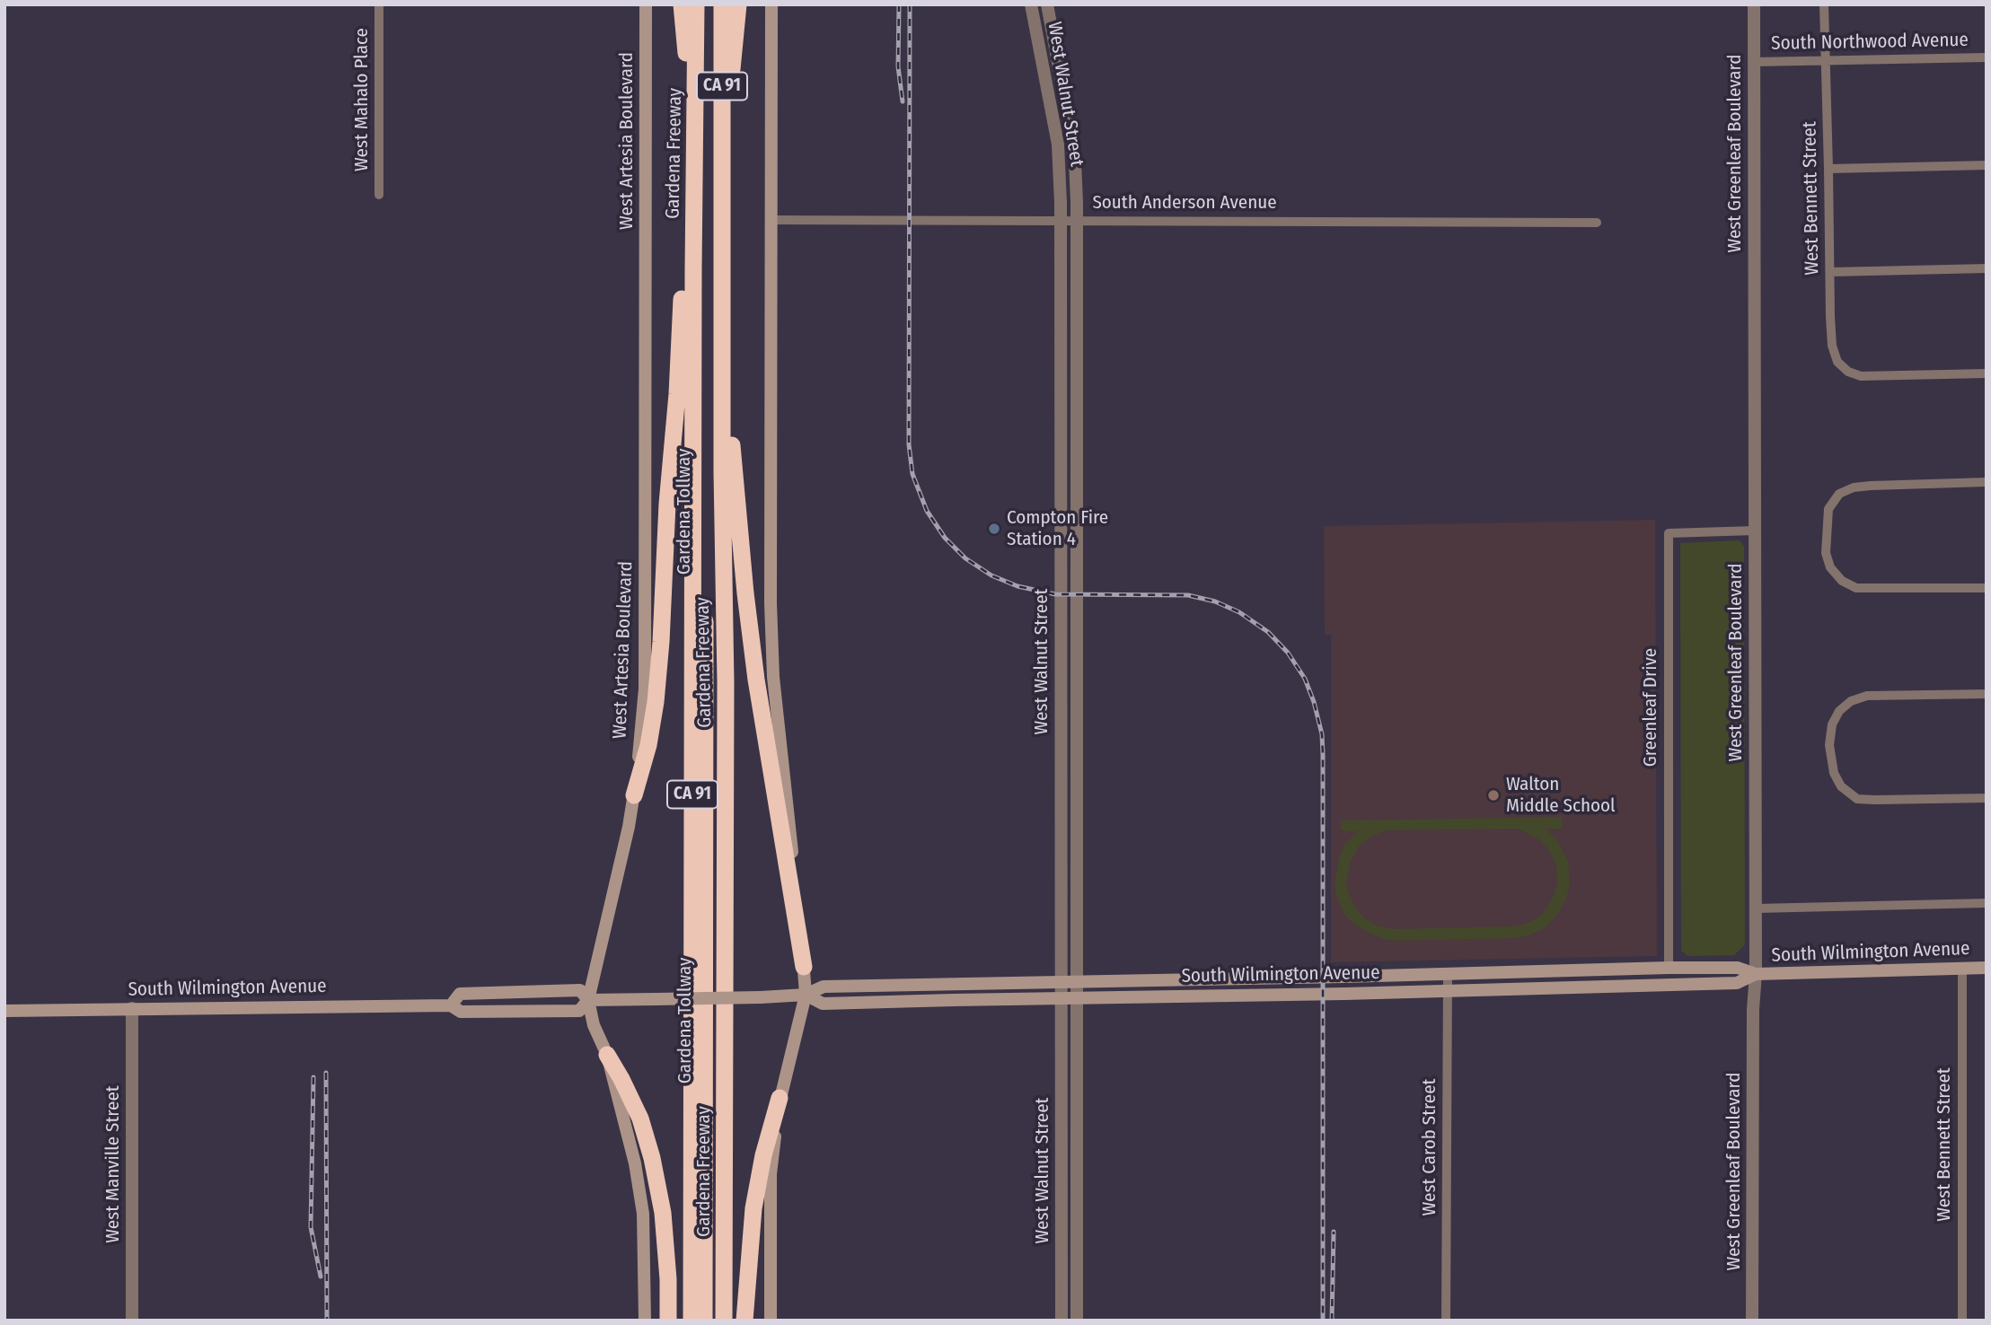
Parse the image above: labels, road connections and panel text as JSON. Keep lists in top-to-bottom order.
{
  "streets": {
    "highway": ["CA 91", "Gardena Freeway", "Gardena Tollway"],
    "main road": ["West Artesia Boulevard", "South Wilmington Avenue"],
    "street": [
      "South Northwood Avenue",
      "West Walnut Street",
      "West Mahalo Place",
      "West Greenleaf Boulevard",
      "West Bennett Street",
      "South Anderson Avenue",
      "Greenleaf Drive",
      "West Carob Street",
      "West Manville Street"
    ]
  },
  "crossings": [
    ["South Northwood Avenue", "West Greenleaf Boulevard"],
    ["South Northwood Avenue", "West Bennett Street"],
    ["West Walnut Street", "South Anderson Avenue"],
    ["West Walnut Street", "South Wilmington Avenue"],
    ["West Artesia Boulevard", "South Wilmington Avenue"],
    ["West Greenleaf Boulevard", "Greenleaf Drive"],
    ["West Greenleaf Boulevard", "South Wilmington Avenue"],
    ["West Bennett Street", "South Wilmington Avenue"],
    ["Greenleaf Drive", "South Wilmington Avenue"],
    ["South Wilmington Avenue", "West Carob Street"],
    ["South Wilmington Avenue", "West Manville Street"]
  ],
  "places": ["Compton Fire Station 4", "Walton Middle School"]
}
